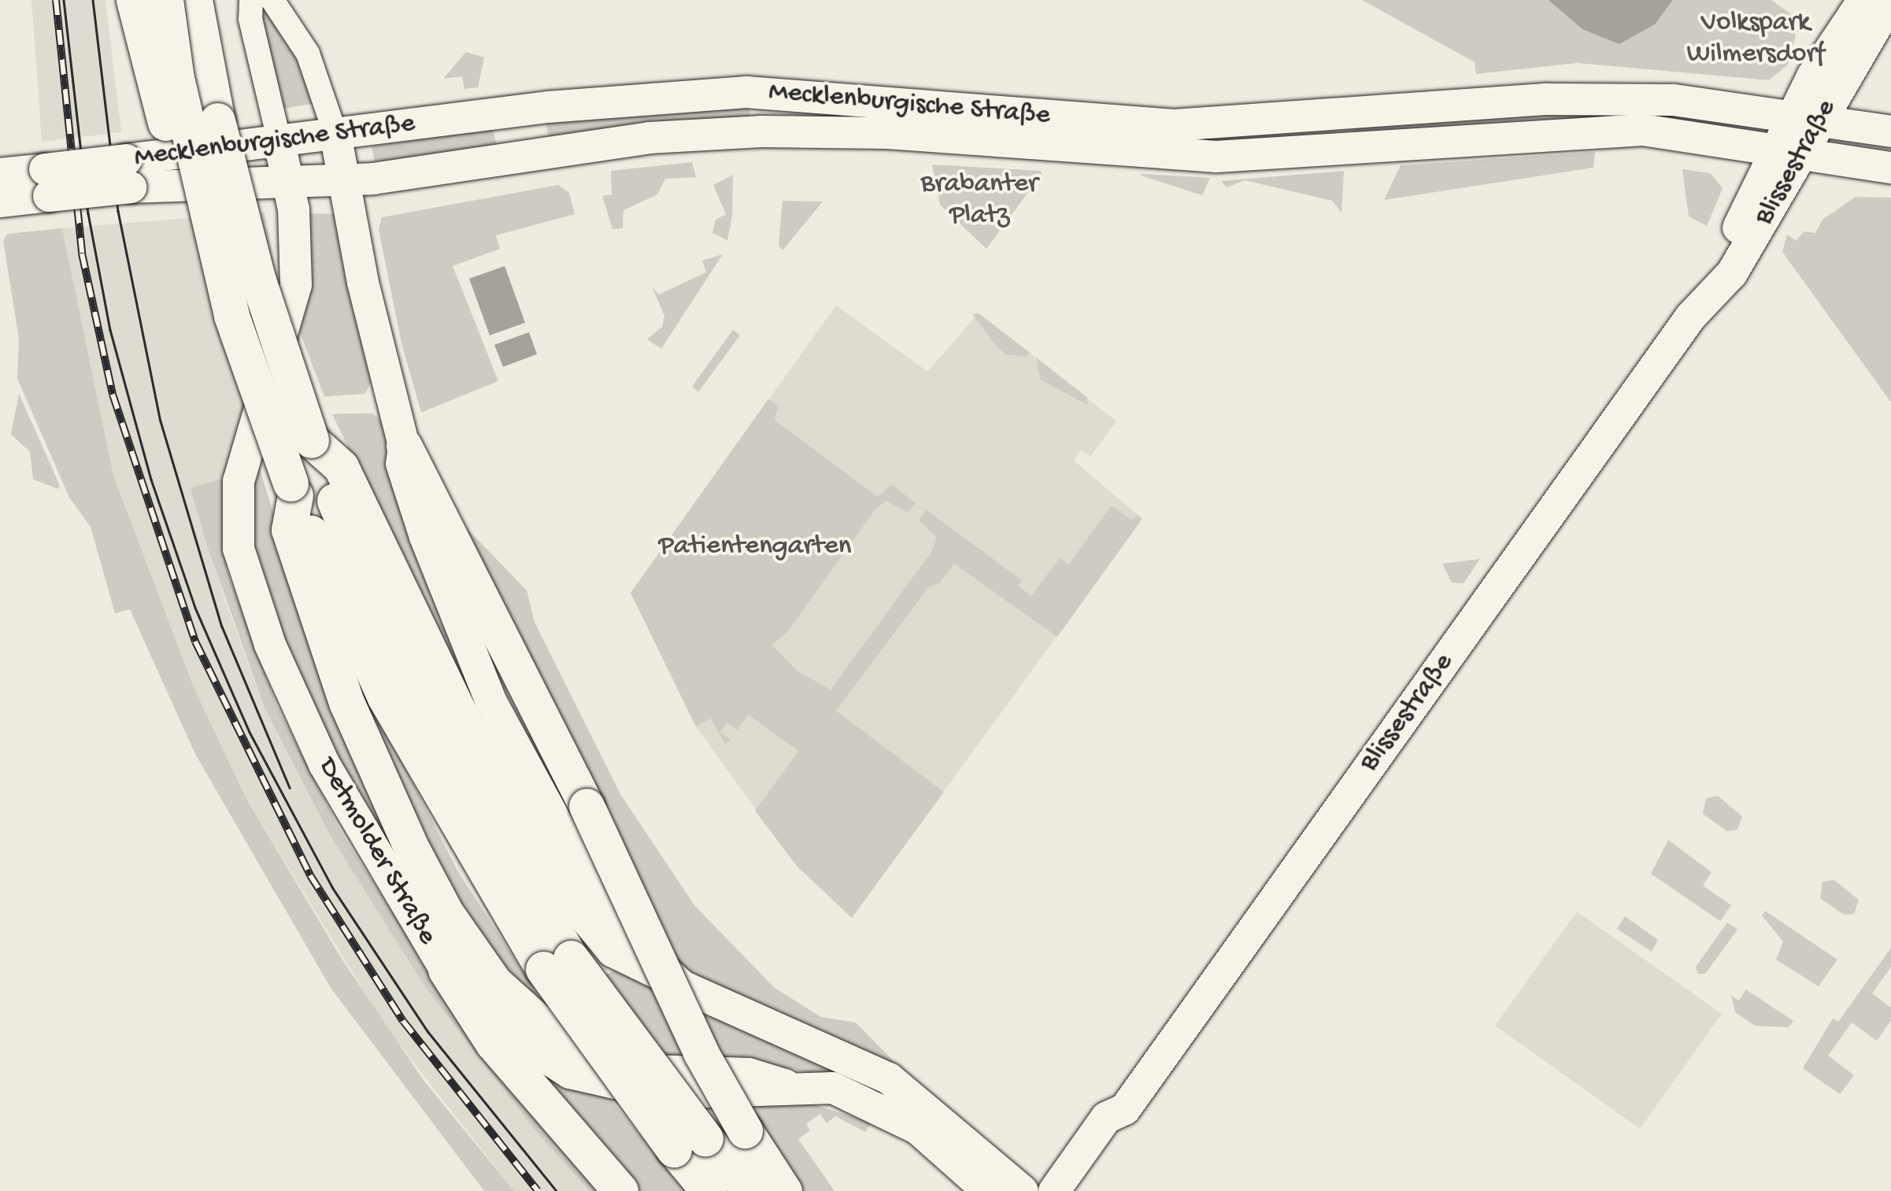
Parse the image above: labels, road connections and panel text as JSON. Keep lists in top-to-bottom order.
{
  "streets": {
    "main road": ["Mecklenburgische Straße", "Blissestraße", "Detmolder Straße"]
  },
  "crossings": [
    ["Mecklenburgische Straße", "Blissestraße"],
    ["Mecklenburgische Straße", "Detmolder Straße"]
  ],
  "parks": ["Volkspark Wilmersdorf", "Brabanter Platz", "Patientengarten"]
}
